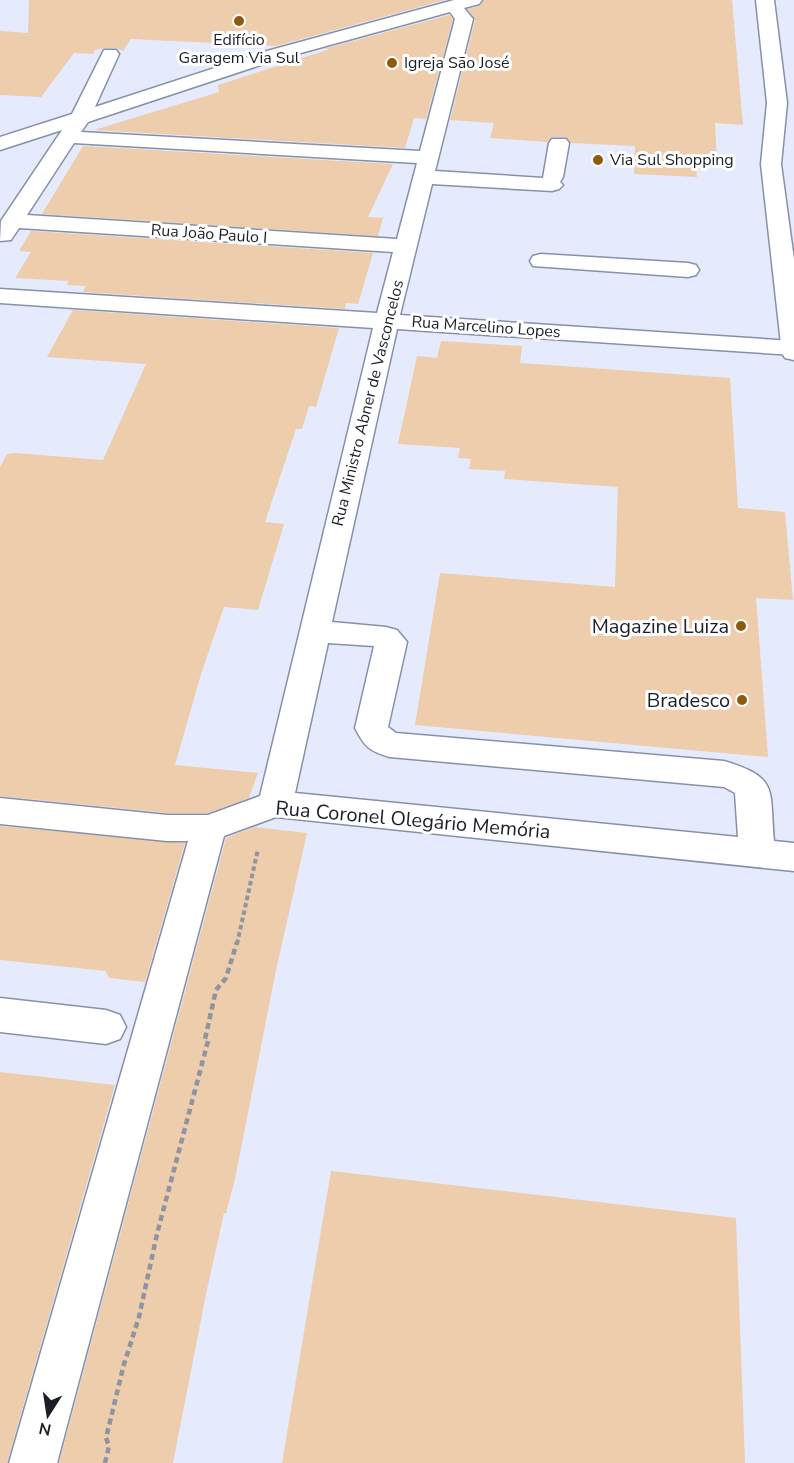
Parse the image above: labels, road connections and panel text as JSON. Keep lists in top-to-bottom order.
{
  "streets": {
    "main road": [
      "Rua João Paulo I",
      "Rua Marcelino Lopes",
      "Rua Ministro Abner de Vasconcelos",
      "Rua Coronel Olegário Memória"
    ]
  },
  "crossings": [
    ["Rua João Paulo I", "Rua Ministro Abner de Vasconcelos"],
    ["Rua Marcelino Lopes", "Rua Ministro Abner de Vasconcelos"],
    ["Rua Ministro Abner de Vasconcelos", "Rua Coronel Olegário Memória"]
  ],
  "places": [
    "Edifício Garagem Via Sul",
    "Igreja São José",
    "Via Sul Shopping",
    "Magazine Luiza",
    "Bradesco"
  ],
  "north": "bottom"
}
